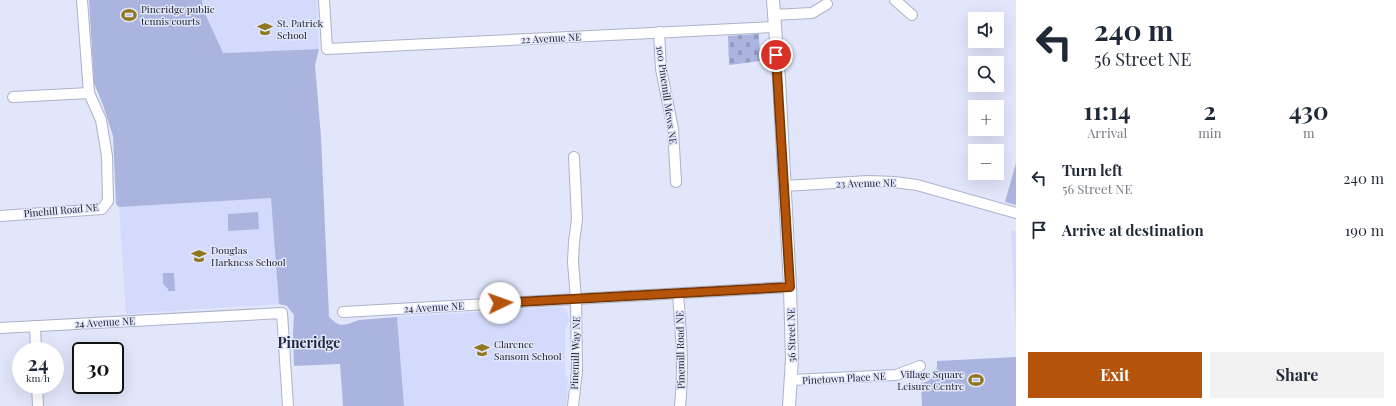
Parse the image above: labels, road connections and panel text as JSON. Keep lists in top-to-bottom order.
{
  "streets": {
    "street": [
      "22 Avenue NE",
      "100 Pinemill Mews NE",
      "23 Avenue NE",
      "Pinehill Road NE",
      "24 Avenue NE",
      "56 Street NE",
      "Pinemill Road NE",
      "Pinemill Way NE",
      "Pinetown Place NE"
    ]
  },
  "crossings": [
    ["22 Avenue NE", "100 Pinemill Mews NE"],
    ["22 Avenue NE", "56 Street NE"],
    ["23 Avenue NE", "56 Street NE"],
    ["24 Avenue NE", "56 Street NE"],
    ["24 Avenue NE", "Pinemill Road NE"],
    ["24 Avenue NE", "Pinemill Way NE"],
    ["56 Street NE", "Pinetown Place NE"]
  ],
  "districts": ["Pineridge"],
  "places": {
    "sports": ["Pineridge public tennis courts", "Village Square Leisure Centre"],
    "school or university": ["St. Patrick School", "Douglas Harkness School", "Clarence Sansom School"]
  },
  "page": {
    "turn": ["240 m", "56 Street NE"],
    "map_buttons": ["+", "−"],
    "eta": [
      "11:14",
      "Arrival",
      "2",
      "min",
      "430",
      "m"
    ],
    "list": [
      {
        "name": "Turn left",
        "note": "56 Street NE",
        "value": "240 m"
      },
      {
        "name": "Arrive at destination",
        "value": "190 m"
      }
    ],
    "speed": "24 km/h",
    "limit": "30",
    "buttons": ["Exit", "Share"]
  }
}
